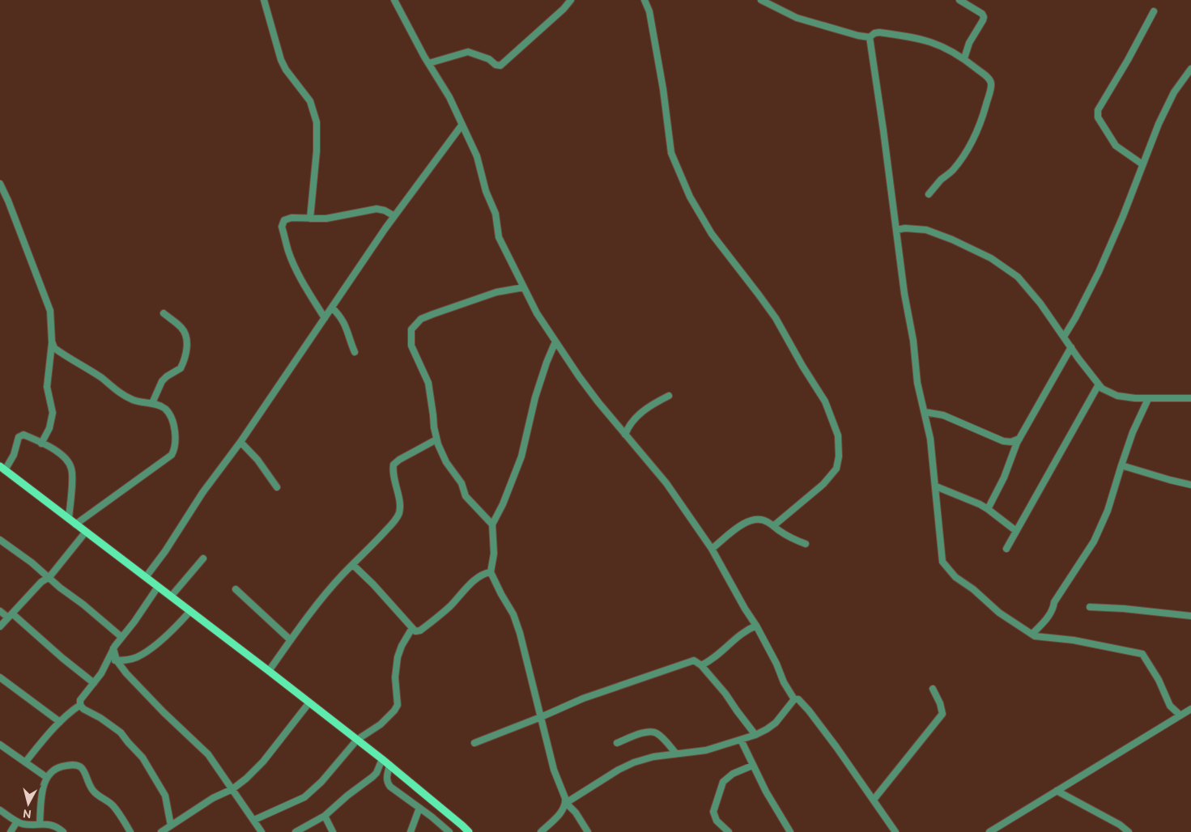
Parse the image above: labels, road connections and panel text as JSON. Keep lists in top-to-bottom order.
{
  "north": "bottom"
}
